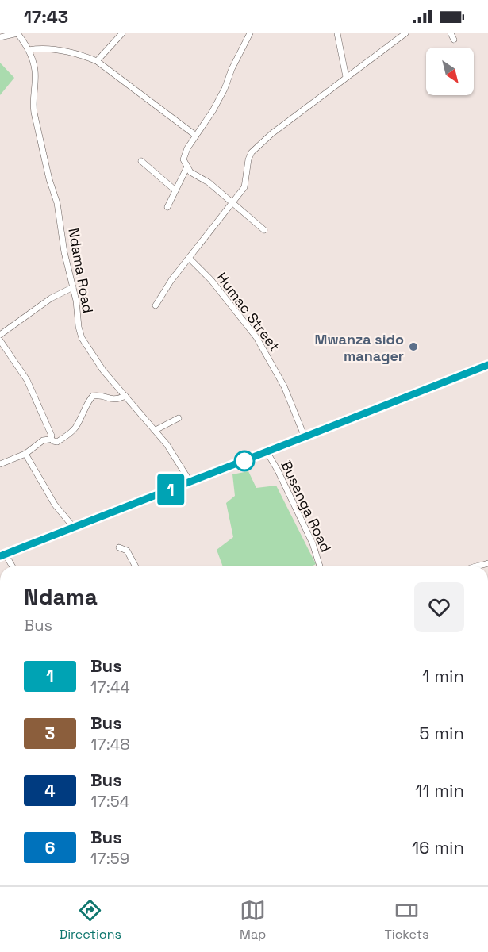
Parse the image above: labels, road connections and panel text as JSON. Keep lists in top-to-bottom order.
{
  "streets": {
    "street": ["Ndama Road", "Humac Street", "Busenga Road"]
  },
  "places": ["Mwanza sido manager"],
  "lines": ["bus line 1"],
  "north": "bottom right",
  "page": {
    "status": "17:43",
    "on_map": "1",
    "heading": ["Ndama", "Bus"],
    "list": [
      {
        "mark": "1",
        "name": "Bus",
        "note": "17:44",
        "value": "1 min"
      },
      {
        "mark": "3",
        "name": "Bus",
        "note": "17:48",
        "value": "5 min"
      },
      {
        "mark": "4",
        "name": "Bus",
        "note": "17:54",
        "value": "11 min"
      },
      {
        "mark": "6",
        "name": "Bus",
        "note": "17:59",
        "value": "16 min"
      }
    ],
    "tabs": ["Directions", "Map", "Tickets"]
  }
}
